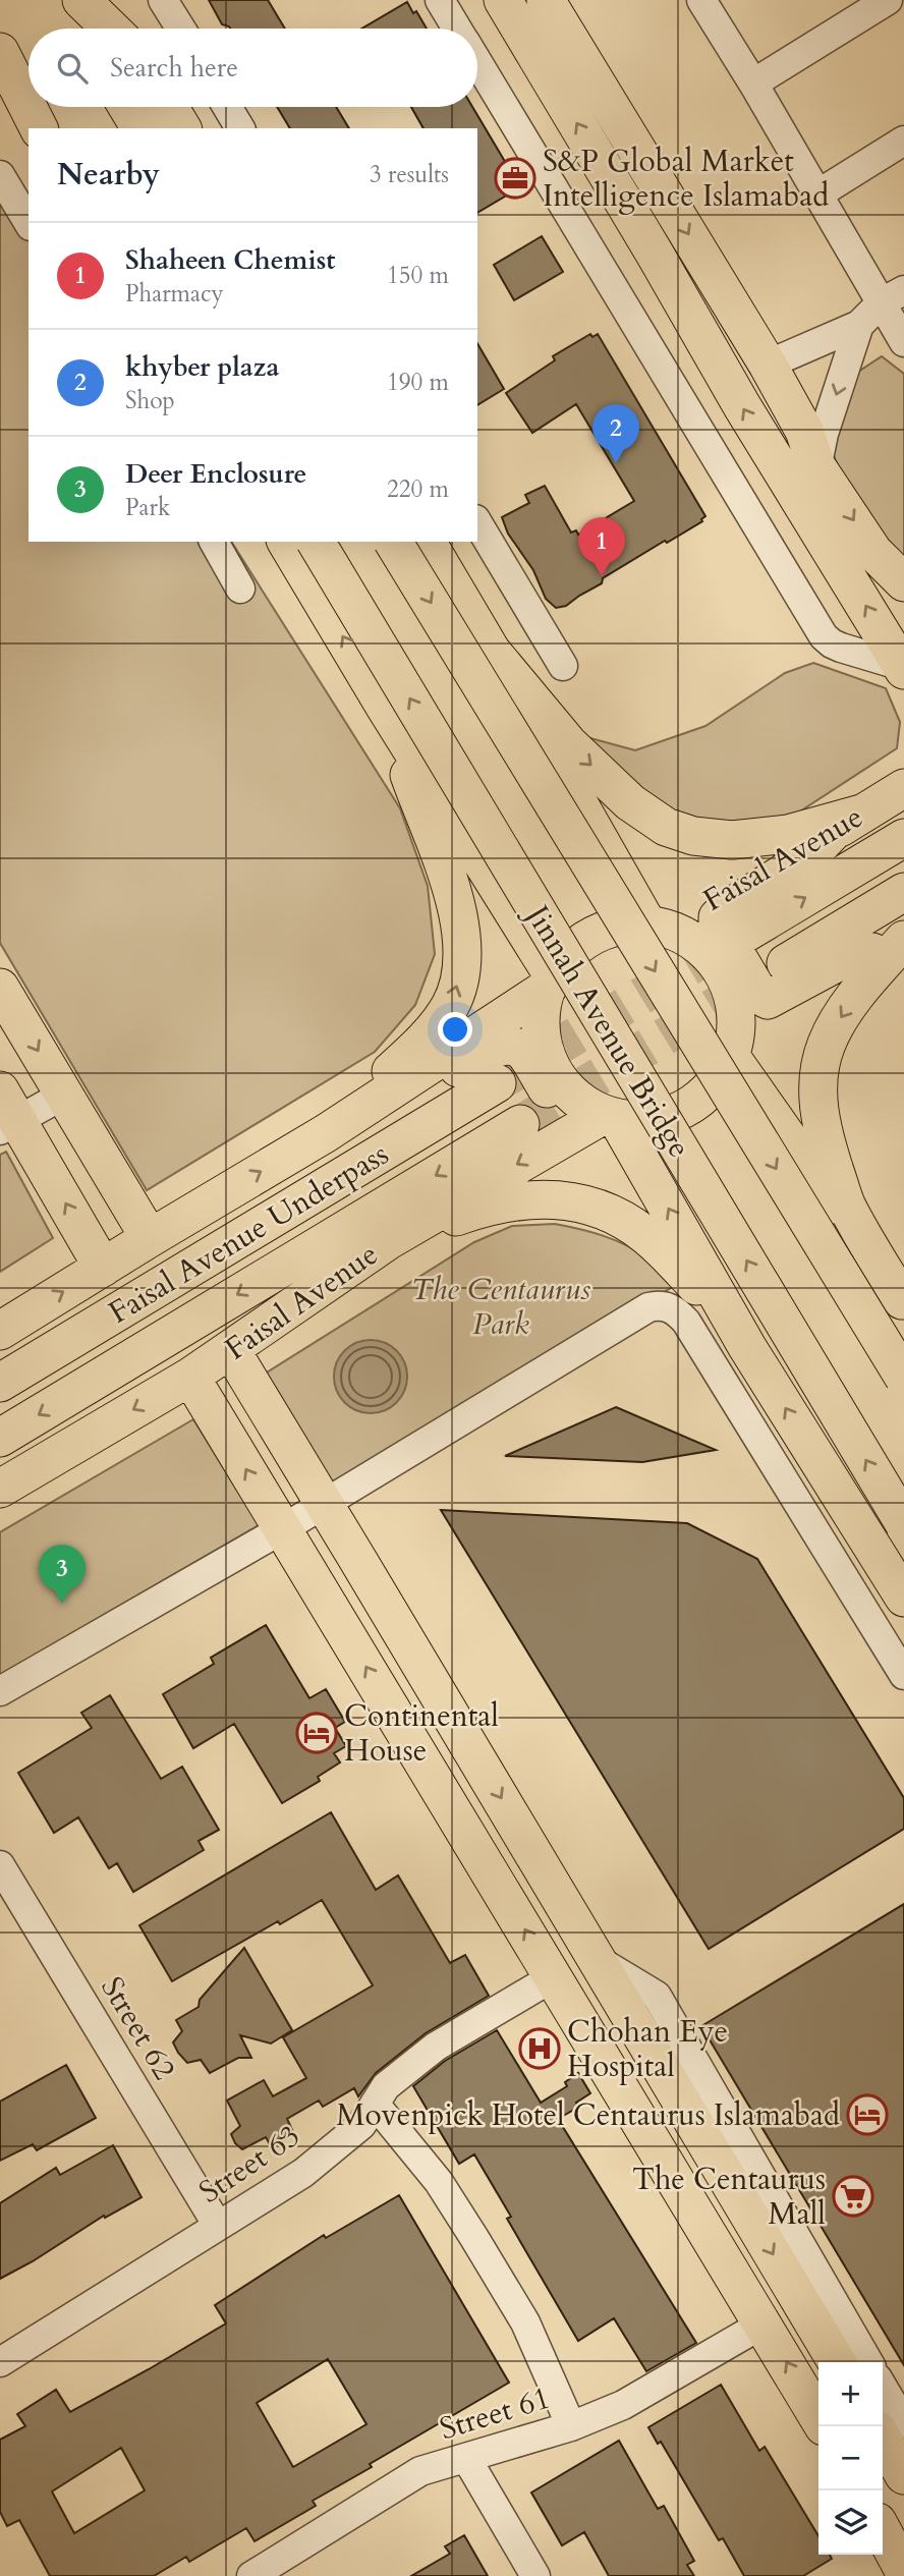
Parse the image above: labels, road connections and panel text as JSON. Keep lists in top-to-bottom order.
{
  "streets": {
    "main road": ["Faisal Avenue", "Jinnah Avenue Bridge", "Faisal Avenue Underpass"],
    "street": ["Street 62", "Street 63", "Street 61"]
  },
  "crossings": [
    ["Street 62", "Street 63"]
  ],
  "parks": ["The Centaurus Park"],
  "places": {
    "office": ["S&P Global Market Intelligence Islamabad"],
    "hotel": ["Continental House", "Movenpick Hotel Centaurus Islamabad"],
    "hospital": ["Chohan Eye Hospital"],
    "supermarket": ["The Centaurus Mall"]
  },
  "page": {
    "search": "Search here",
    "heading": ["Nearby", "3 results"],
    "list": [
      {
        "mark": "1",
        "name": "Shaheen Chemist",
        "note": "Pharmacy",
        "value": "150 m"
      },
      {
        "mark": "2",
        "name": "khyber plaza",
        "note": "Shop",
        "value": "190 m"
      },
      {
        "mark": "3",
        "name": "Deer Enclosure",
        "note": "Park",
        "value": "220 m"
      }
    ],
    "pins": ["2", "1", "3"],
    "map_buttons": ["+", "−"]
  }
}
